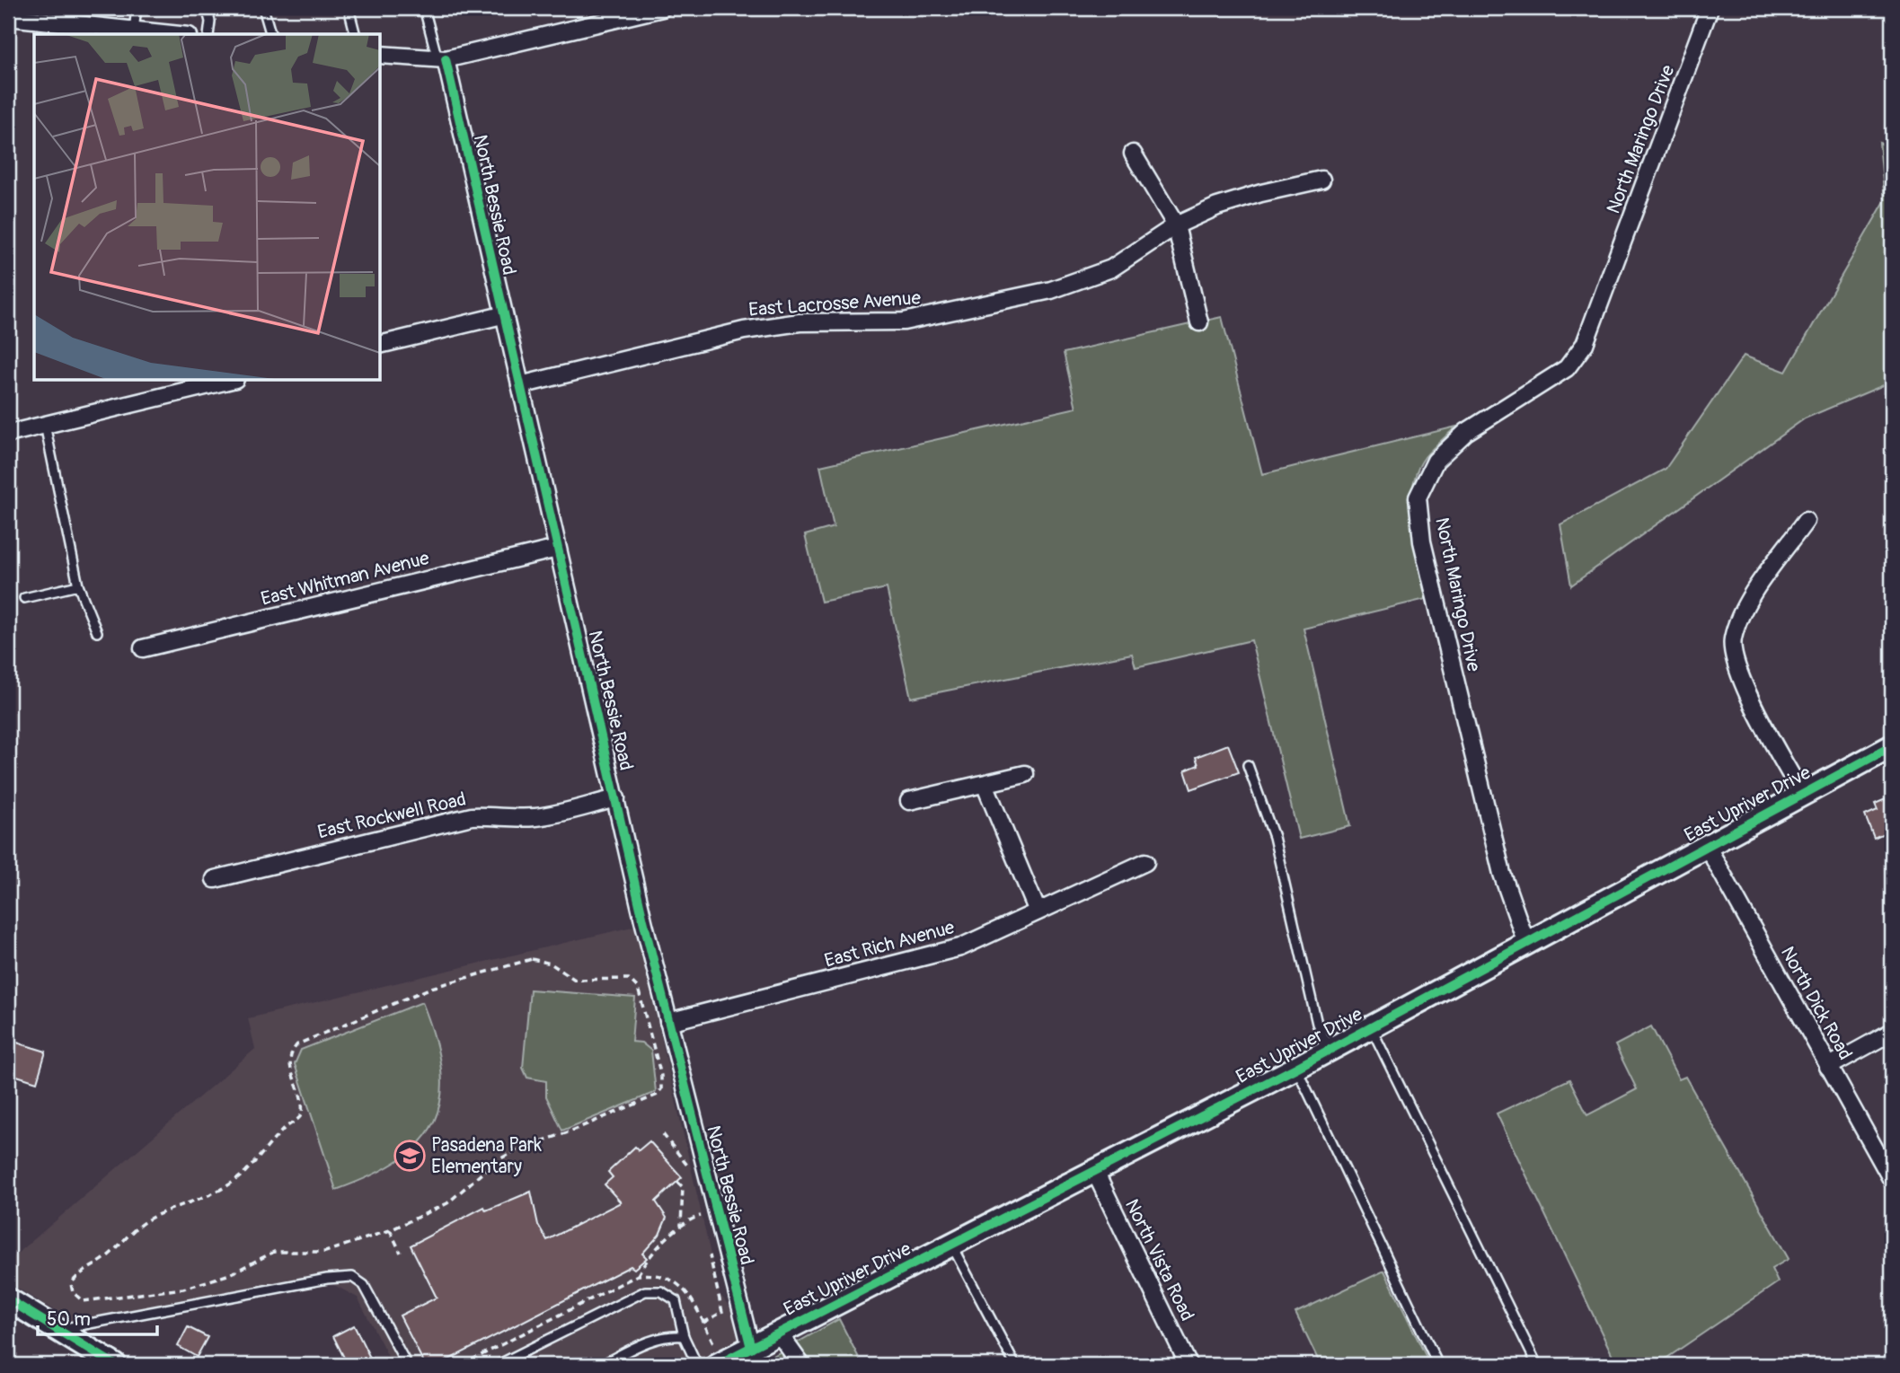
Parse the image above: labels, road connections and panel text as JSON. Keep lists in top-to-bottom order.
{
  "streets": {
    "main road": ["East Upriver Drive"],
    "street": [
      "North Maringo Drive",
      "North Bessie Road",
      "East Lacrosse Avenue",
      "East Whitman Avenue",
      "East Rockwell Road",
      "East Rich Avenue",
      "North Dick Road",
      "North Vista Road"
    ]
  },
  "crossings": [
    ["North Maringo Drive", "East Upriver Drive"],
    ["North Bessie Road", "East Lacrosse Avenue"],
    ["North Bessie Road", "East Whitman Avenue"],
    ["North Bessie Road", "East Upriver Drive"],
    ["North Bessie Road", "East Rockwell Road"],
    ["North Bessie Road", "East Rich Avenue"],
    ["East Upriver Drive", "North Dick Road"],
    ["East Upriver Drive", "North Vista Road"]
  ],
  "places": {
    "school or university": ["Pasadena Park Elementary"]
  },
  "scale_bar": "50 m"
}
